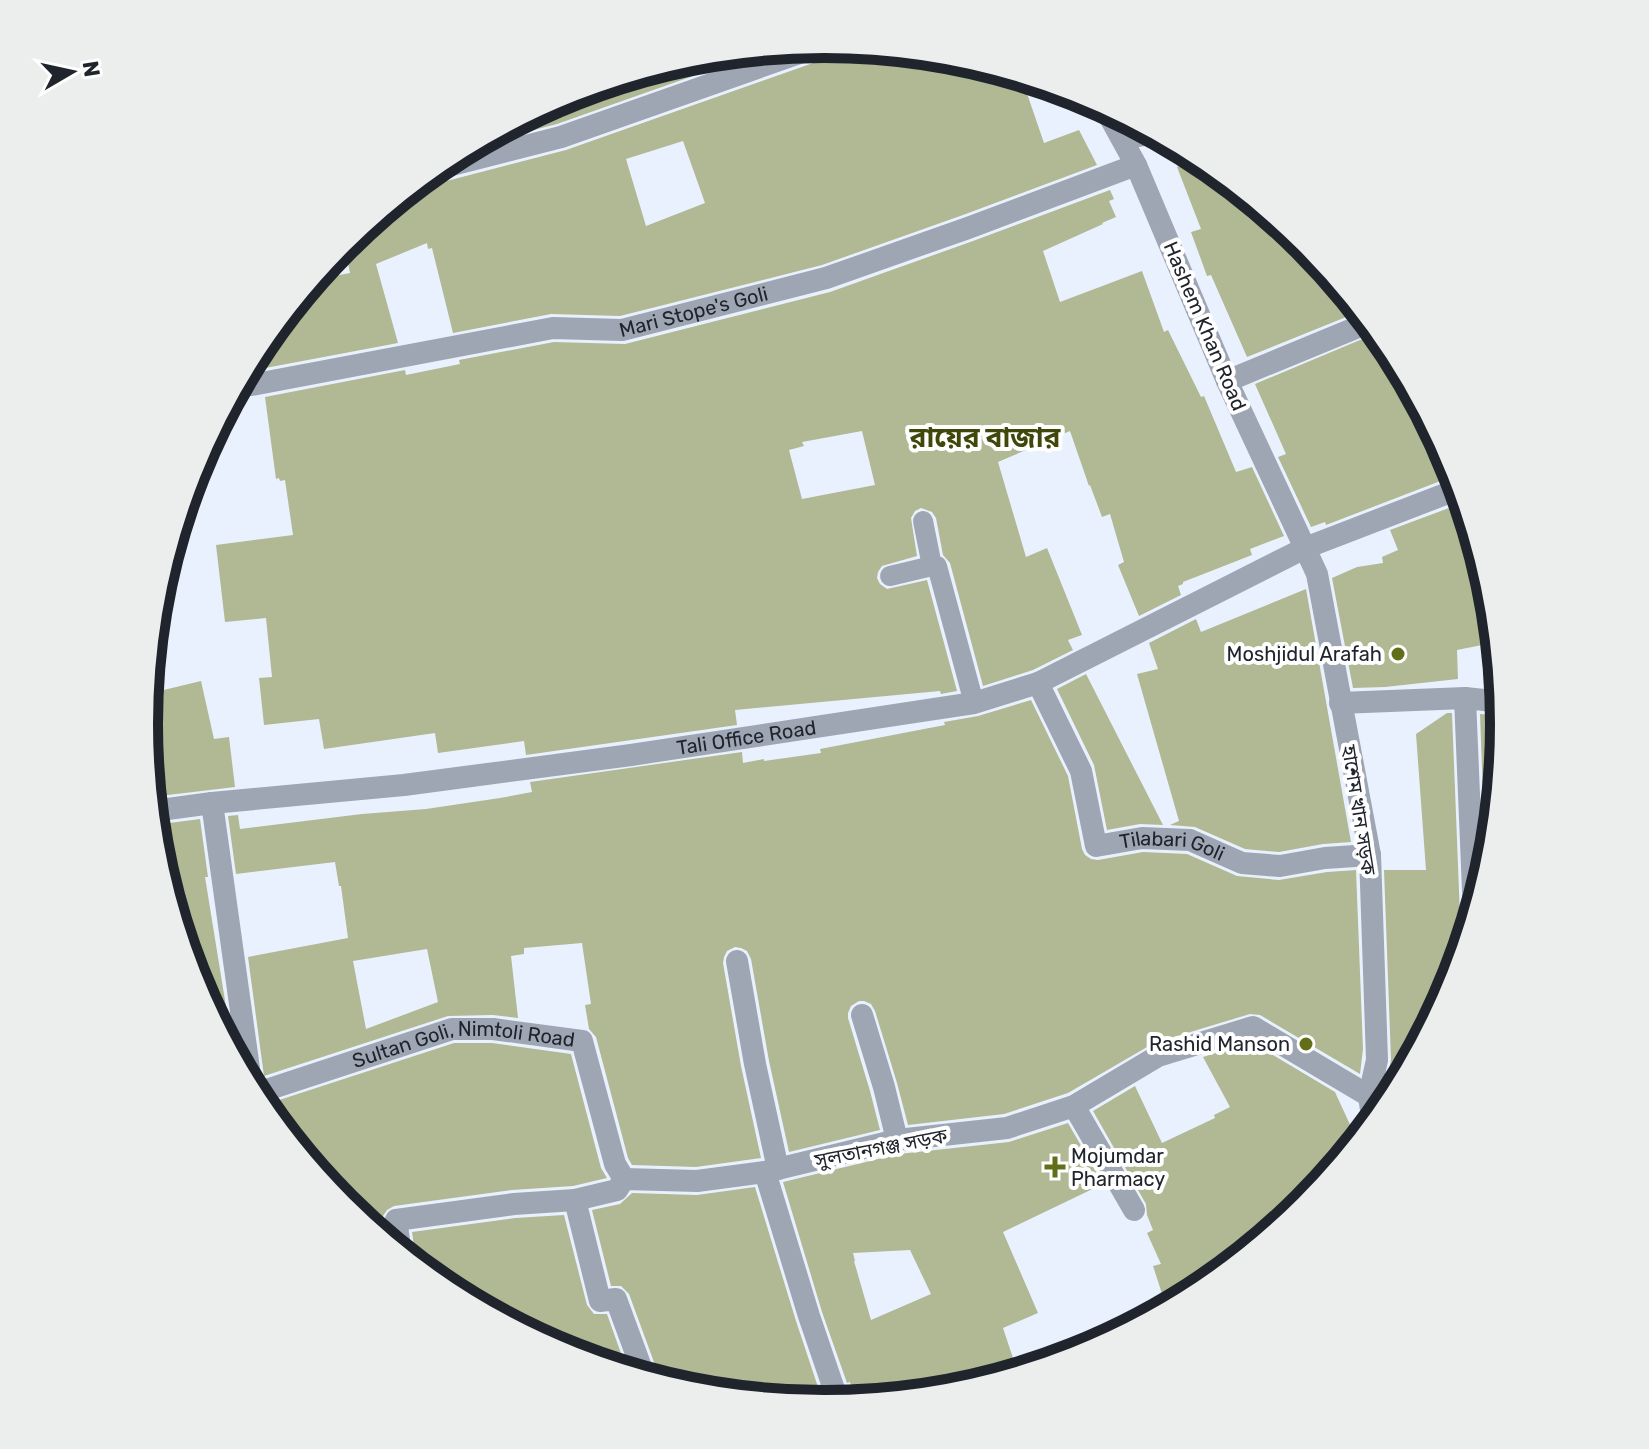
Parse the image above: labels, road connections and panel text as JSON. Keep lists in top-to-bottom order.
{
  "streets": {
    "street": [
      "Mari Stope's Goli",
      "Hashem Khan Road",
      "Tali Office Road",
      "হাশেম খান সড়ক",
      "Tilabari Goli",
      "Sultan Goli, Nimtoli Road",
      "সুলতানগঞ্জ সড়ক"
    ]
  },
  "crossings": [
    ["Mari Stope's Goli", "Hashem Khan Road"],
    ["Hashem Khan Road", "Tali Office Road"],
    ["Hashem Khan Road", "হাশেম খান সড়ক"],
    ["Tali Office Road", "হাশেম খান সড়ক"],
    ["Tali Office Road", "Tilabari Goli"],
    ["হাশেম খান সড়ক", "Tilabari Goli"],
    ["হাশেম খান সড়ক", "সুলতানগঞ্জ সড়ক"],
    ["Sultan Goli, Nimtoli Road", "সুলতানগঞ্জ সড়ক"]
  ],
  "districts": ["রায়ের বাজার"],
  "places": {
    "other": ["Moshjidul Arafah", "Rashid Manson"],
    "health": ["Mojumdar Pharmacy"]
  },
  "north": "right"
}
